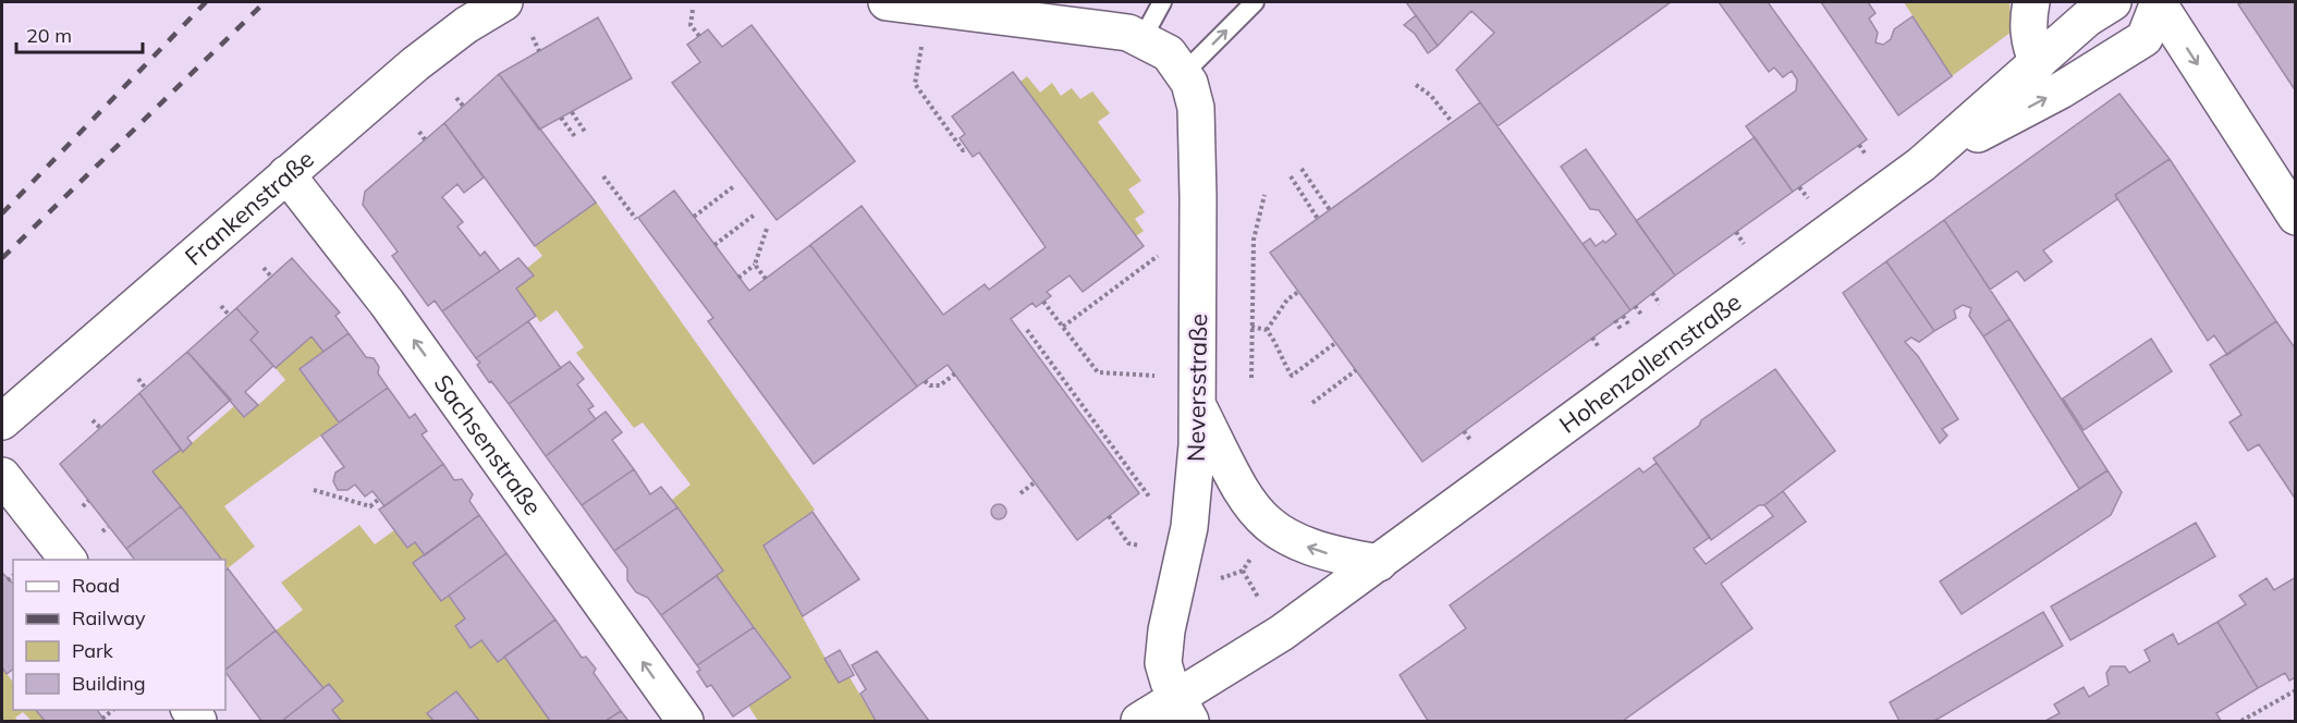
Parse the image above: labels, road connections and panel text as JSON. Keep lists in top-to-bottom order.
{
  "streets": {
    "street": [
      "Frankenstraße",
      "Hohenzollernstraße",
      "Neversstraße",
      "Sachsenstraße"
    ]
  },
  "crossings": [
    ["Frankenstraße", "Sachsenstraße"],
    ["Hohenzollernstraße", "Neversstraße"]
  ],
  "one_way": ["Sachsenstraße"],
  "legend": [
    "Road",
    "Railway",
    "Park",
    "Building"
  ],
  "scale_bar": "20 m"
}
